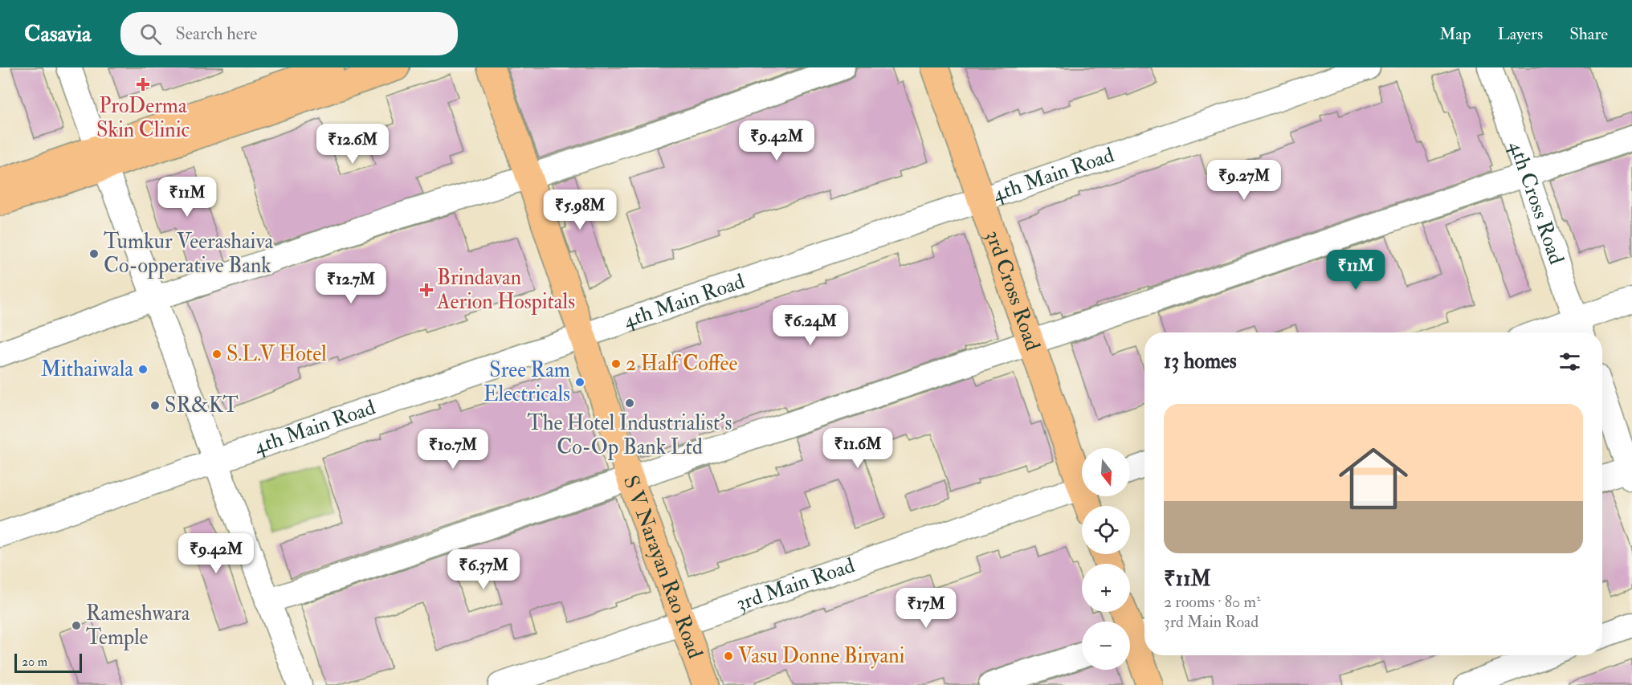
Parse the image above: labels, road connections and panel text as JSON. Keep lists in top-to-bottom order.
{
  "streets": {
    "main road": ["3rd Cross Road", "S V Narayan Rao Road"],
    "street": ["4th Main Road", "4th Cross Road", "3rd Main Road"]
  },
  "crossings": [
    ["4th Main Road", "3rd Cross Road"],
    ["4th Main Road", "S V Narayan Rao Road"],
    ["S V Narayan Rao Road", "3rd Main Road"]
  ],
  "places": {
    "health": ["ProDerma Skin Clinic", "Brindavan Aerion Hospitals"],
    "other": [
      "Tumkur Veerashaiva Co-opperative Bank",
      "S.L.V Hotel",
      "2 Half Coffee",
      "Mithaiwala",
      "Sree Ram Electricals",
      "The Hotel Industrialist's Co-Op Bank Ltd",
      "SR&KT",
      "Rameshwara Temple",
      "Vasu Donne Biryani"
    ]
  },
  "scale_bar": "20 m",
  "north": "bottom",
  "page": {
    "header": "Casavia",
    "search": "Search here",
    "nav": ["Map", "Layers", "Share"],
    "price": [
      "₹9.42M",
      "₹12.6M",
      "₹9.27M",
      "₹11M",
      "₹5.98M",
      "₹11M",
      "₹12.7M",
      "₹6.24M",
      "₹11.6M",
      "₹10.7M",
      "₹9.42M",
      "₹6.37M",
      "₹17M"
    ],
    "heading": "13 homes",
    "list": [
      {
        "name": "₹11M",
        "note": "2 rooms · 80 m² · 3rd Main Road"
      }
    ],
    "map_buttons": ["+", "−"],
    "scale": "20 m"
  }
}
